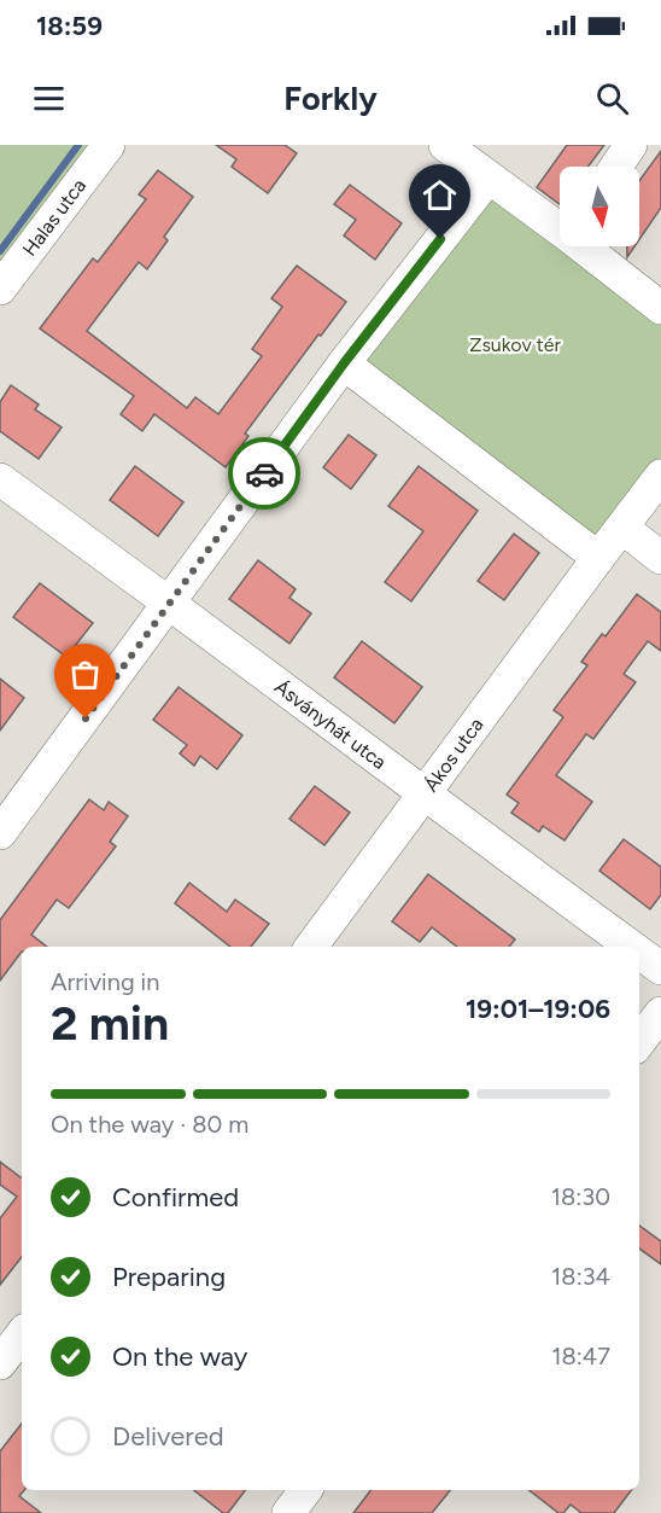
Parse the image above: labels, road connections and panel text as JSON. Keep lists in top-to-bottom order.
{
  "streets": {
    "street": ["Halas utca", "Ásványhát utca", "Ákos utca"]
  },
  "crossings": [
    ["Ásványhát utca", "Ákos utca"]
  ],
  "parks": ["Zsukov tér"],
  "north": "bottom",
  "page": {
    "status": "18:59",
    "header": "Forkly",
    "heading": ["2 min", "Arriving in", "19:01–19:06"],
    "bar": "On the way · 80 m",
    "list": [
      ["Confirmed", "18:30"],
      ["Preparing", "18:34"],
      ["On the way", "18:47"],
      "Delivered"
    ]
  }
}
